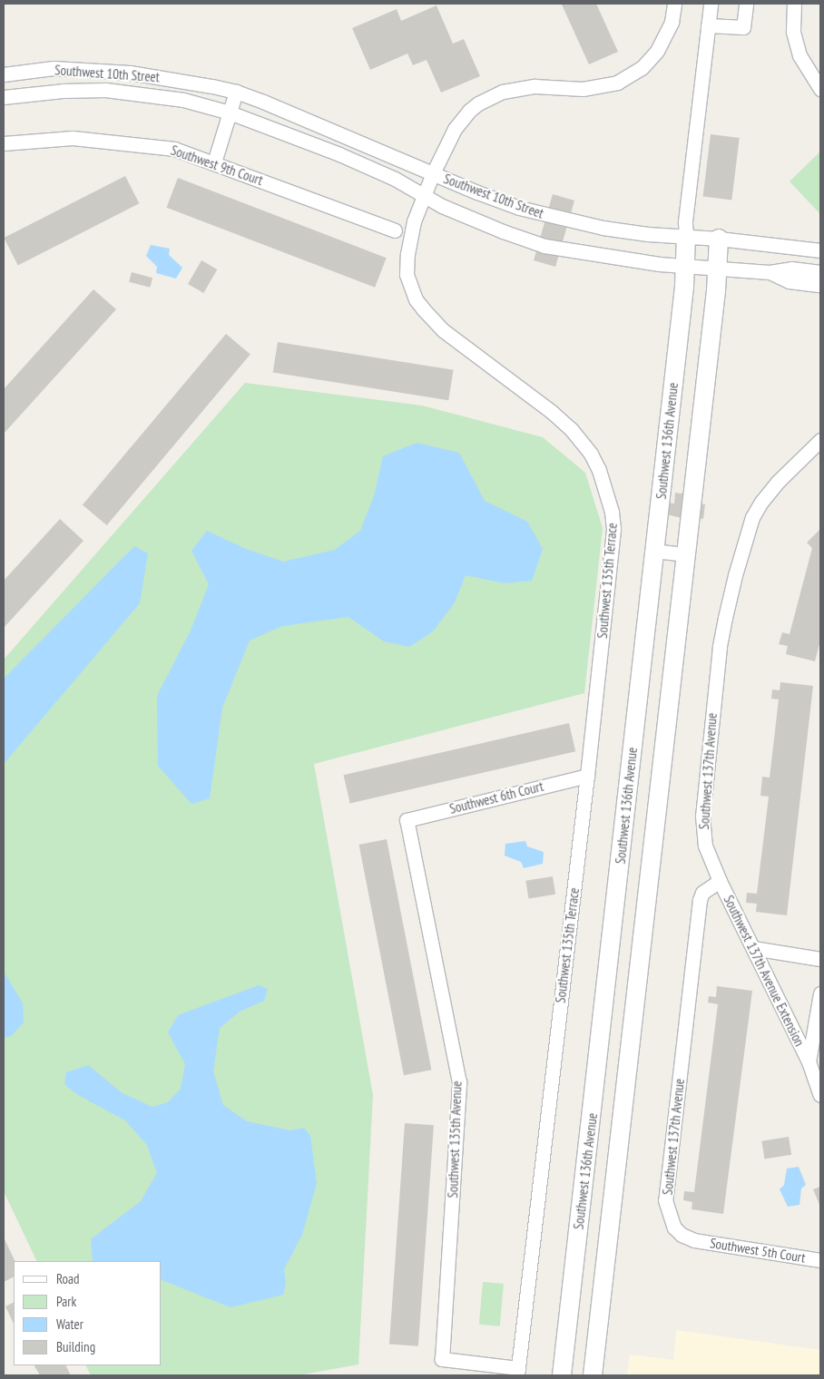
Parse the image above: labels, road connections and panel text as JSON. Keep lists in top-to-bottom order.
{
  "streets": {
    "street": [
      "Southwest 10th Street",
      "Southwest 9th Court",
      "Southwest 136th Avenue",
      "Southwest 135th Terrace",
      "Southwest 137th Avenue",
      "Southwest 6th Court",
      "Southwest 137th Avenue Extension",
      "Southwest 135th Avenue",
      "Southwest 5th Court"
    ]
  },
  "crossings": [
    ["Southwest 10th Street", "Southwest 136th Avenue"],
    ["Southwest 10th Street", "Southwest 135th Terrace"],
    ["Southwest 135th Terrace", "Southwest 6th Court"],
    ["Southwest 135th Terrace", "Southwest 135th Avenue"],
    ["Southwest 137th Avenue", "Southwest 137th Avenue Extension"],
    ["Southwest 137th Avenue", "Southwest 5th Court"],
    ["Southwest 6th Court", "Southwest 135th Avenue"]
  ],
  "legend": [
    "Road",
    "Park",
    "Water",
    "Building"
  ]
}
